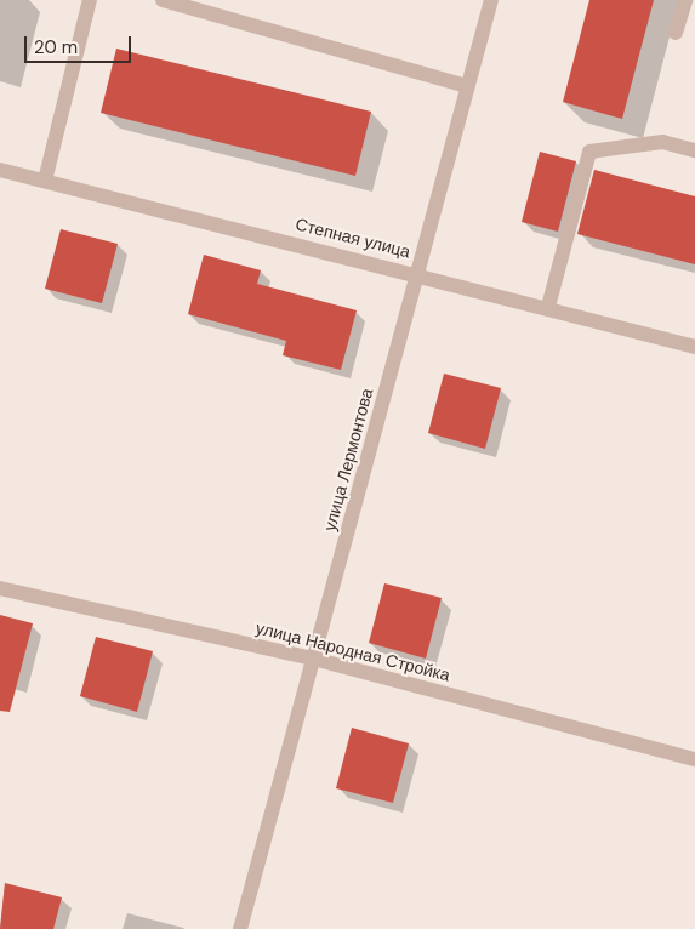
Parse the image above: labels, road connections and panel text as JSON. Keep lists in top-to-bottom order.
{
  "streets": {
    "street": ["Степная улица", "улица Лермонтова", "улица Народная Стройка"]
  },
  "crossings": [
    ["Степная улица", "улица Лермонтова"],
    ["улица Лермонтова", "улица Народная Стройка"]
  ],
  "scale_bar": "20 m"
}
